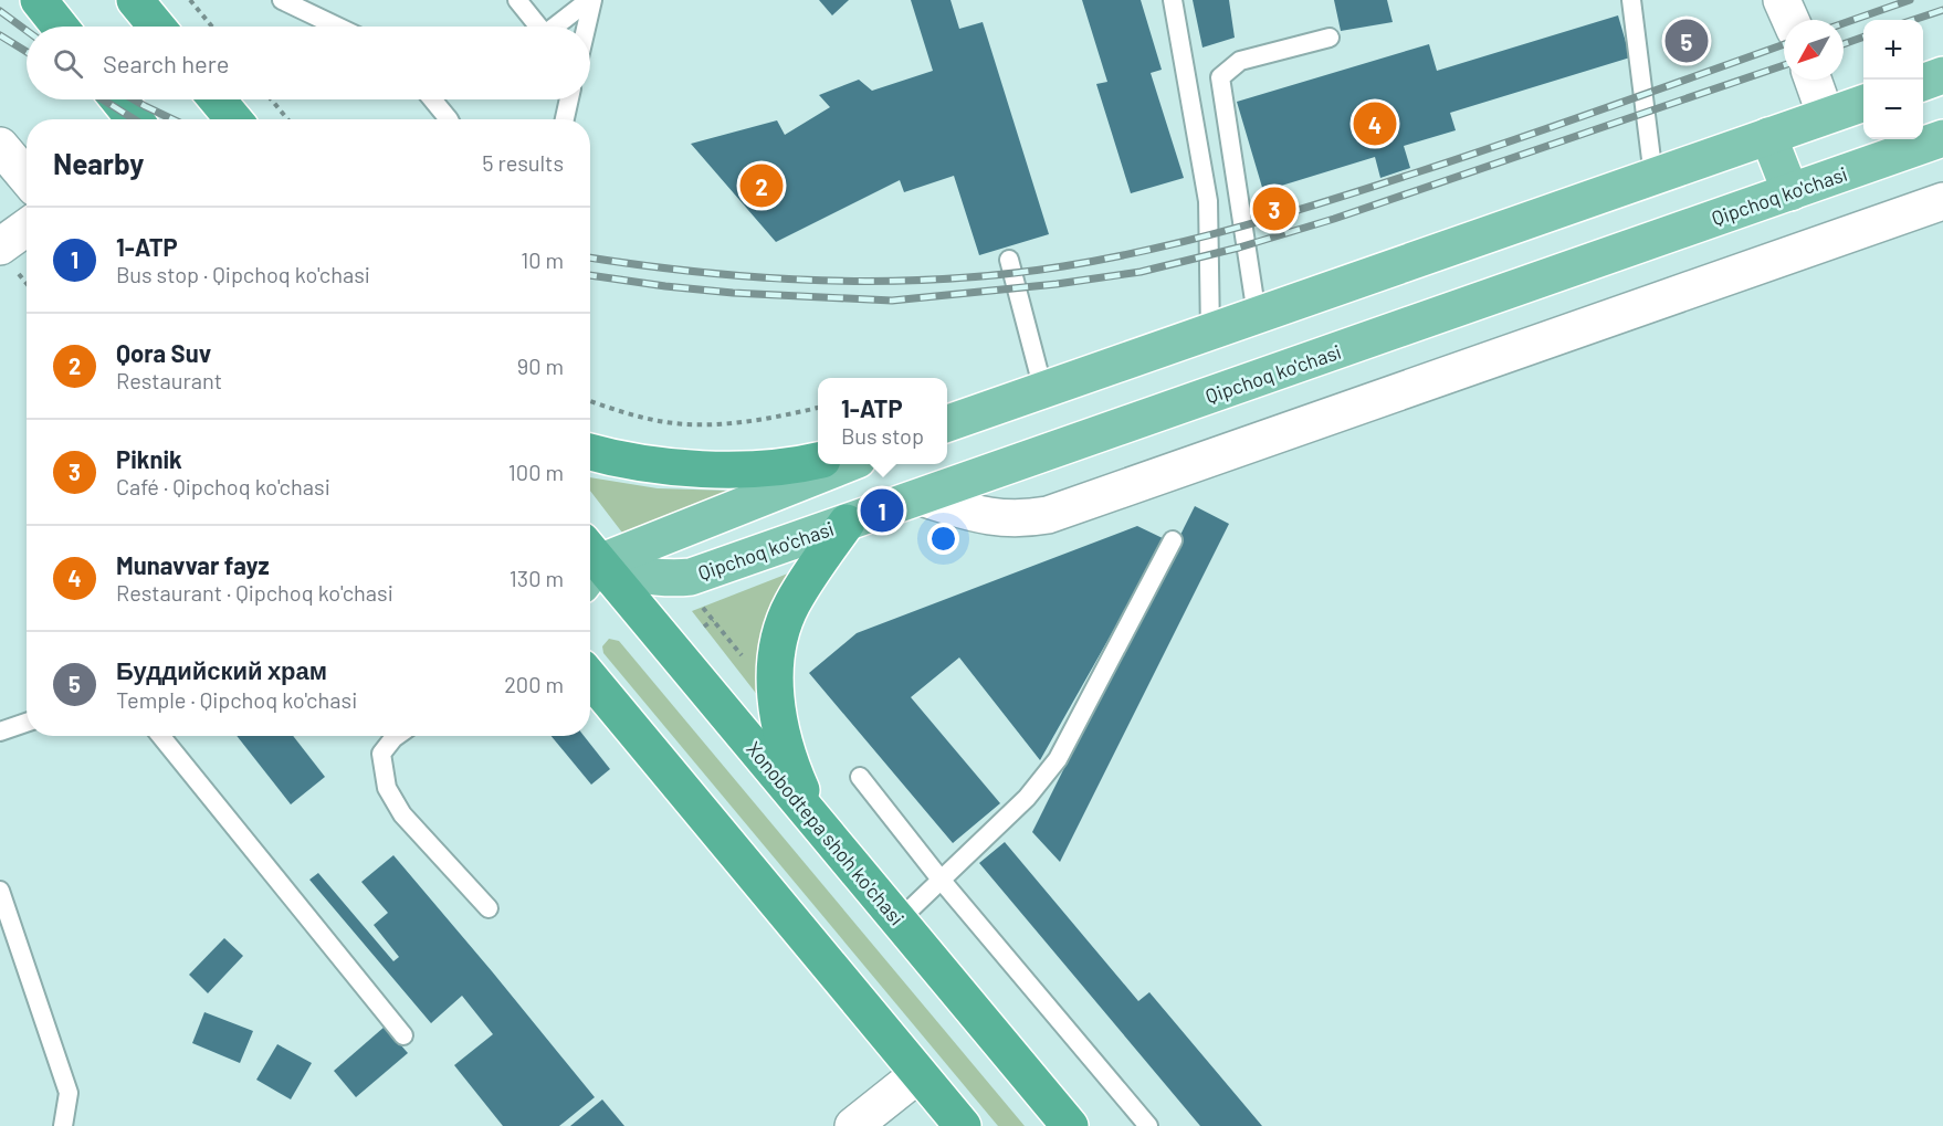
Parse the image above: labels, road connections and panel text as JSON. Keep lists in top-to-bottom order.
{
  "streets": {
    "highway": ["Xonobodtepa shoh ko'chasi"],
    "main road": ["Qipchoq ko'chasi"]
  },
  "north": "bottom left",
  "page": {
    "pins": [
      "5",
      "4",
      "2",
      "3",
      "1"
    ],
    "map_buttons": ["+", "−"],
    "search": "Search here",
    "heading": ["Nearby", "5 results"],
    "list": [
      {
        "mark": "1",
        "name": "1-ATP",
        "note": "Bus stop · Qipchoq ko'chasi",
        "value": "10 m"
      },
      {
        "mark": "2",
        "name": "Qora Suv",
        "note": "Restaurant",
        "value": "90 m"
      },
      {
        "mark": "3",
        "name": "Piknik",
        "note": "Café · Qipchoq ko'chasi",
        "value": "100 m"
      },
      {
        "mark": "4",
        "name": "Munavvar fayz",
        "note": "Restaurant · Qipchoq ko'chasi",
        "value": "130 m"
      },
      {
        "mark": "5",
        "name": "Буддийский храм",
        "note": "Temple · Qipchoq ko'chasi",
        "value": "200 m"
      }
    ],
    "popup": ["1-ATP", "Bus stop"]
  }
}
